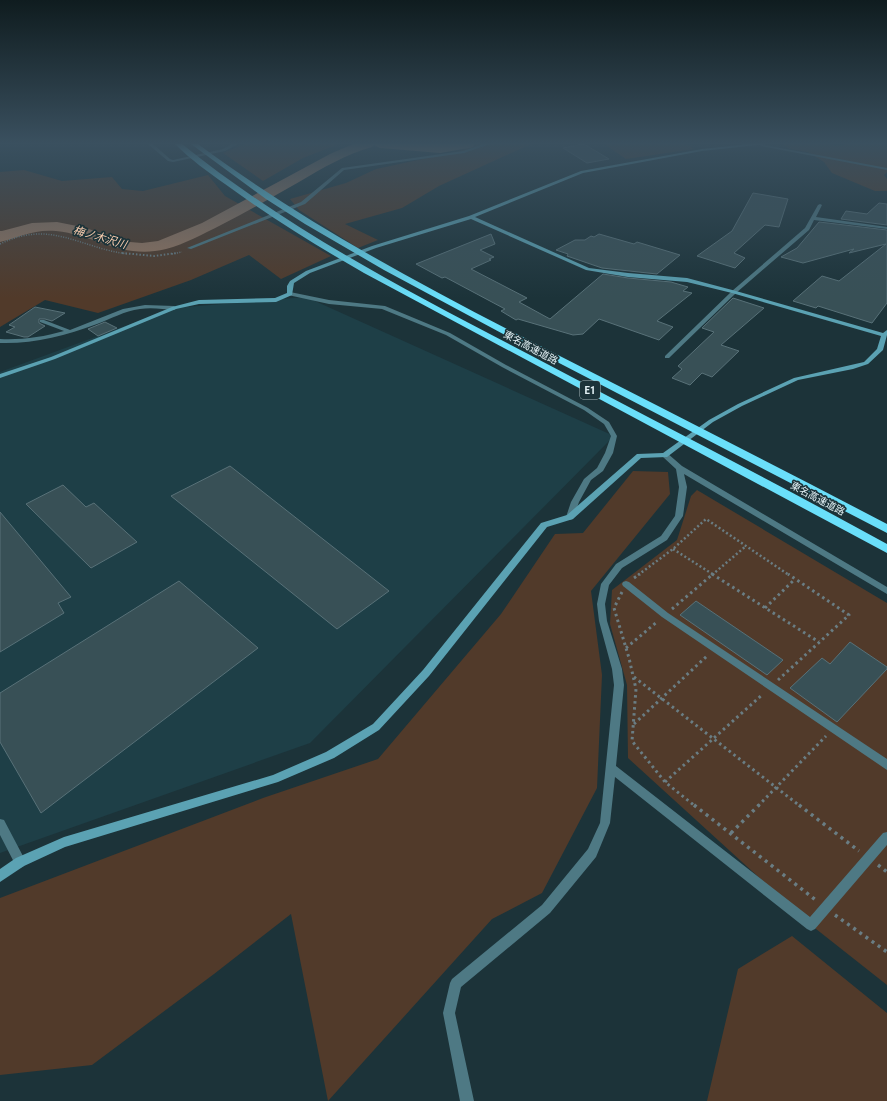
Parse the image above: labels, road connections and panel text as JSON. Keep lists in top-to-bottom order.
{
  "streets": {
    "highway": ["東名高速道路", "E1"]
  },
  "water": ["梅ノ木沢川"]
}
